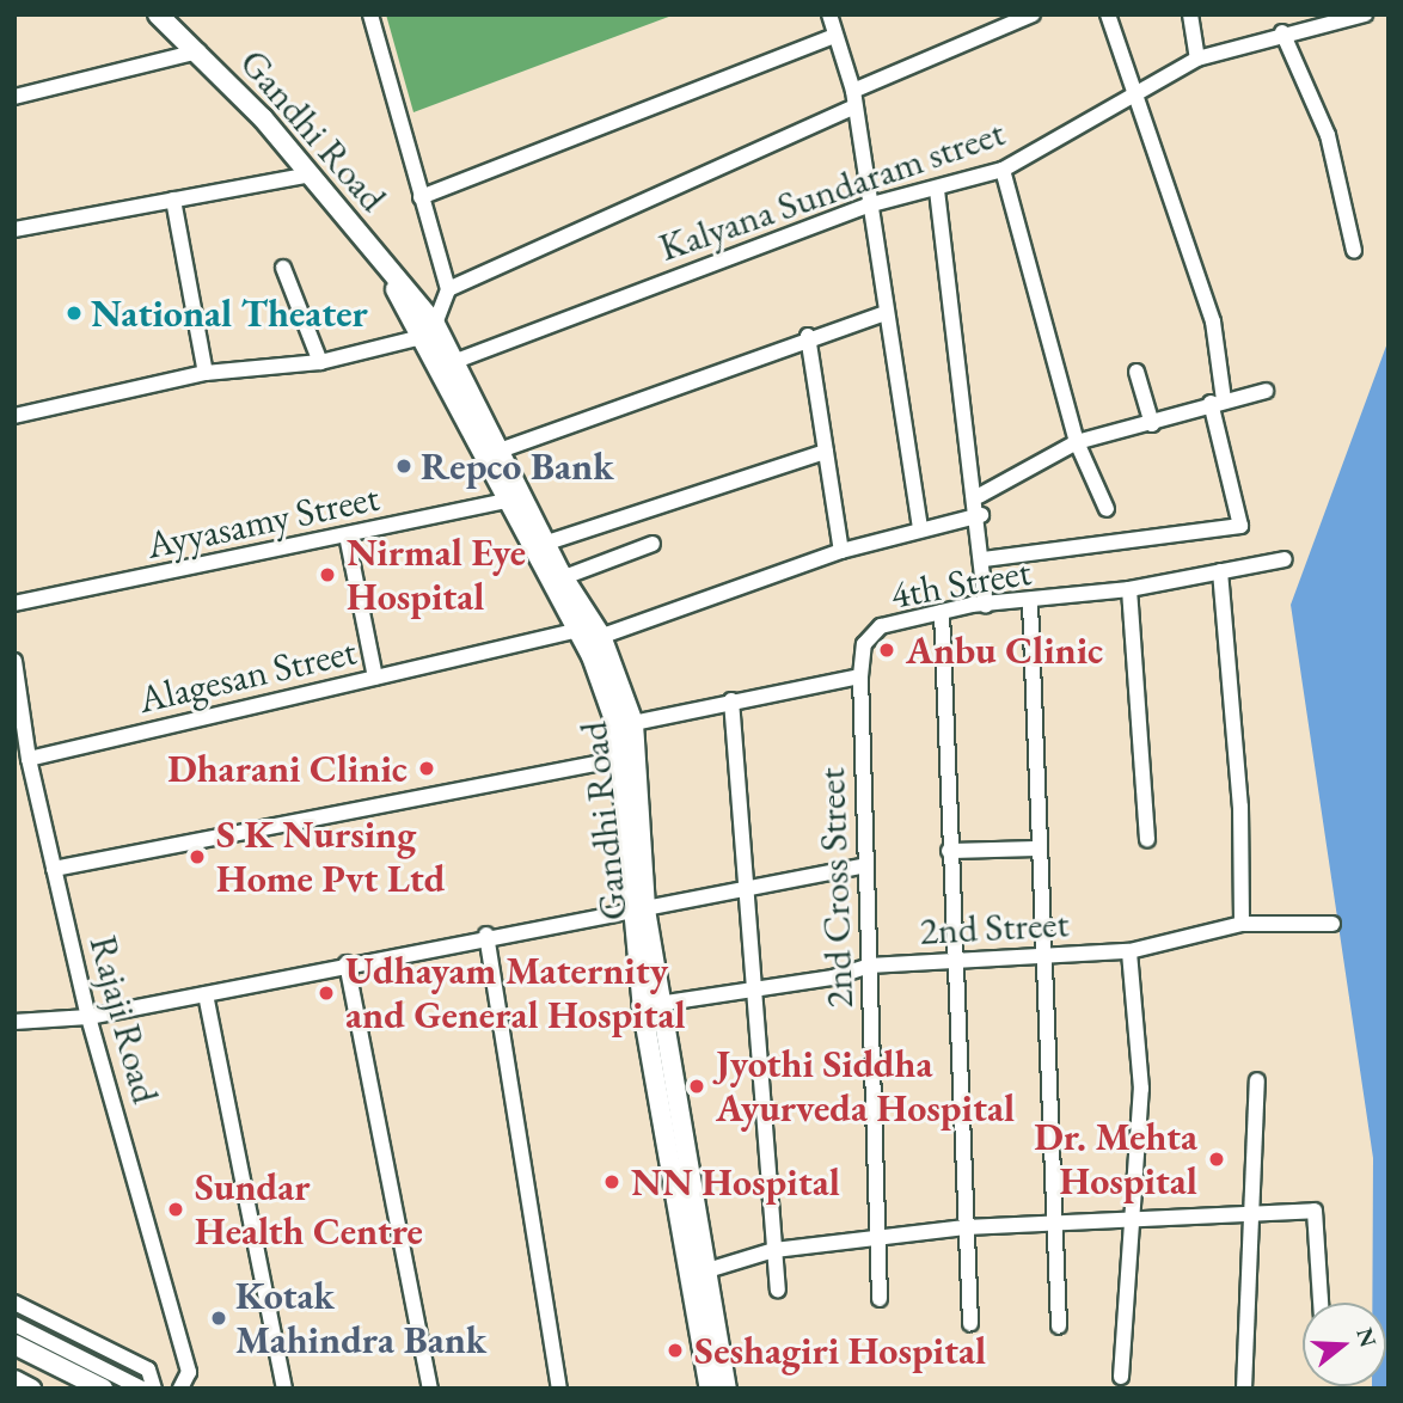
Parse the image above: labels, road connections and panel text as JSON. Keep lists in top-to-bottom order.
{
  "streets": {
    "main road": ["Gandhi Road"],
    "street": [
      "Kalyana Sundaram street",
      "Ayyasamy Street",
      "4th Street",
      "Alagesan Street",
      "2nd Cross Street",
      "2nd Street",
      "Rajaji Road"
    ]
  },
  "crossings": [
    ["Gandhi Road", "Kalyana Sundaram street"],
    ["Gandhi Road", "Ayyasamy Street"],
    ["Gandhi Road", "Alagesan Street"],
    ["Gandhi Road", "2nd Street"],
    ["4th Street", "2nd Cross Street"],
    ["Alagesan Street", "Rajaji Road"],
    ["2nd Cross Street", "2nd Street"]
  ],
  "places": [
    "National Theater",
    "Repco Bank",
    "Nirmal Eye Hospital",
    "Anbu Clinic",
    "Dharani Clinic",
    "S K Nursing Home Pvt Ltd",
    "Udhayam Maternity and General Hospital",
    "Jyothi Siddha Ayurveda Hospital",
    "Dr. Mehta Hospital",
    "NN Hospital",
    "Sundar Health Centre",
    "Kotak Mahindra Bank",
    "Seshagiri Hospital"
  ],
  "north": "right"
}
